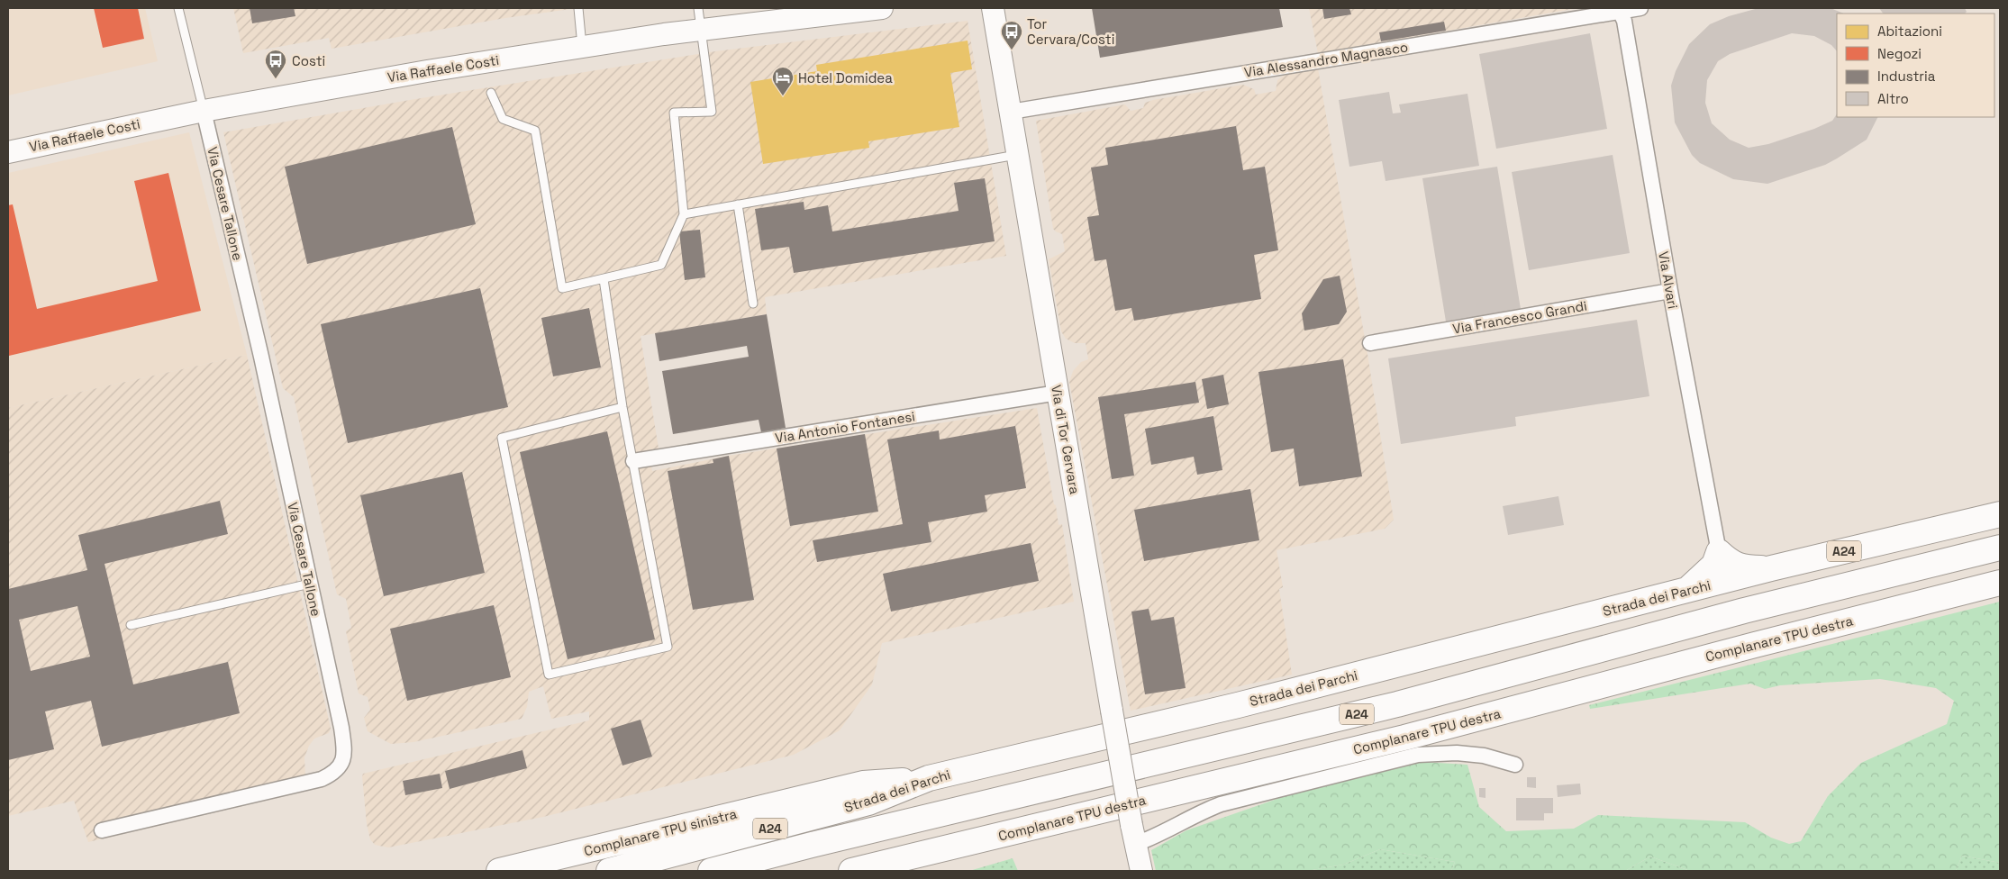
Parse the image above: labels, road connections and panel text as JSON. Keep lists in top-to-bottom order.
{
  "streets": {
    "highway": [
      "A24",
      "Strada dei Parchi",
      "Complanare TPU destra",
      "Complanare TPU sinistra"
    ],
    "street": [
      "Via Alessandro Magnasco",
      "Via Raffaele Costi",
      "Via Cesare Tallone",
      "Via Alvari",
      "Via Francesco Grandi",
      "Via Antonio Fontanesi",
      "Via di Tor Cervara"
    ]
  },
  "crossings": [
    ["Via Alessandro Magnasco", "Via Alvari"],
    ["Via Alessandro Magnasco", "Via di Tor Cervara"],
    ["Via Raffaele Costi", "Via Cesare Tallone"],
    ["Via Alvari", "Via Francesco Grandi"],
    ["Via Antonio Fontanesi", "Via di Tor Cervara"],
    ["Strada dei Parchi", "Complanare TPU sinistra"]
  ],
  "places": {
    "bus stop": ["Tor Cervara/Costi", "Costi"],
    "hotel": ["Hotel Domidea"]
  },
  "legend": [
    "Abitazioni",
    "Negozi",
    "Industria",
    "Altro"
  ]
}
